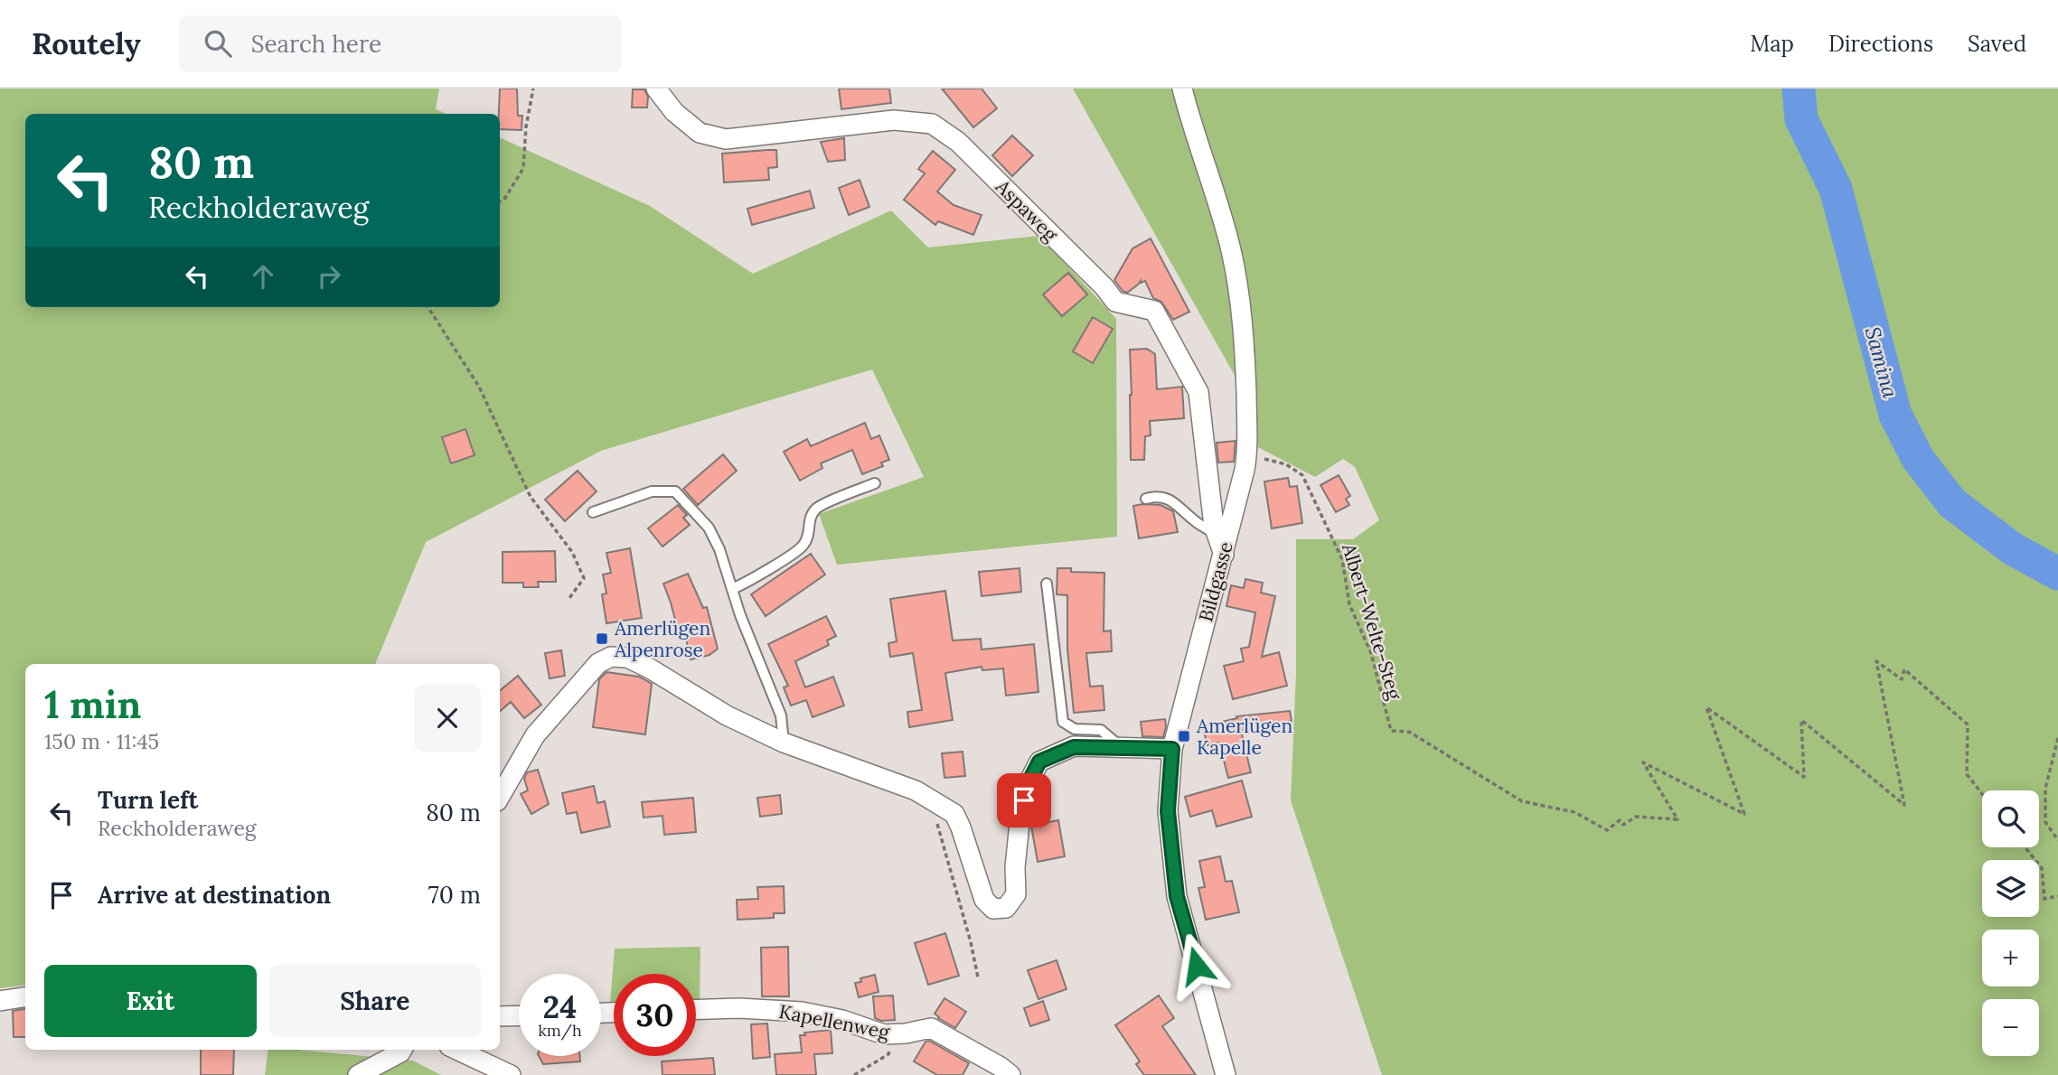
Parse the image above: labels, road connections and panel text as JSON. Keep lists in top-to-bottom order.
{
  "streets": {
    "street": ["Aspaweg", "Bildgasse", "Kapellenweg"],
    "path": ["Albert-Welte-Steg"]
  },
  "crossings": [
    ["Aspaweg", "Bildgasse"],
    ["Bildgasse", "Albert-Welte-Steg"]
  ],
  "water": ["Samina"],
  "places": {
    "transit": ["Amerlügen Alpenrose", "Amerlügen Kapelle"]
  },
  "page": {
    "header": "Routely",
    "search": "Search here",
    "nav": ["Map", "Directions", "Saved"],
    "turn": ["80 m", "Reckholderaweg"],
    "heading": ["1 min", "150 m · 11:45"],
    "list": [
      {
        "name": "Turn left",
        "note": "Reckholderaweg",
        "value": "80 m"
      },
      {
        "name": "Arrive at destination",
        "value": "70 m"
      }
    ],
    "map_buttons": ["+", "−"],
    "buttons": ["Exit", "Share"],
    "speed": "24 km/h",
    "limit": "30"
  }
}
